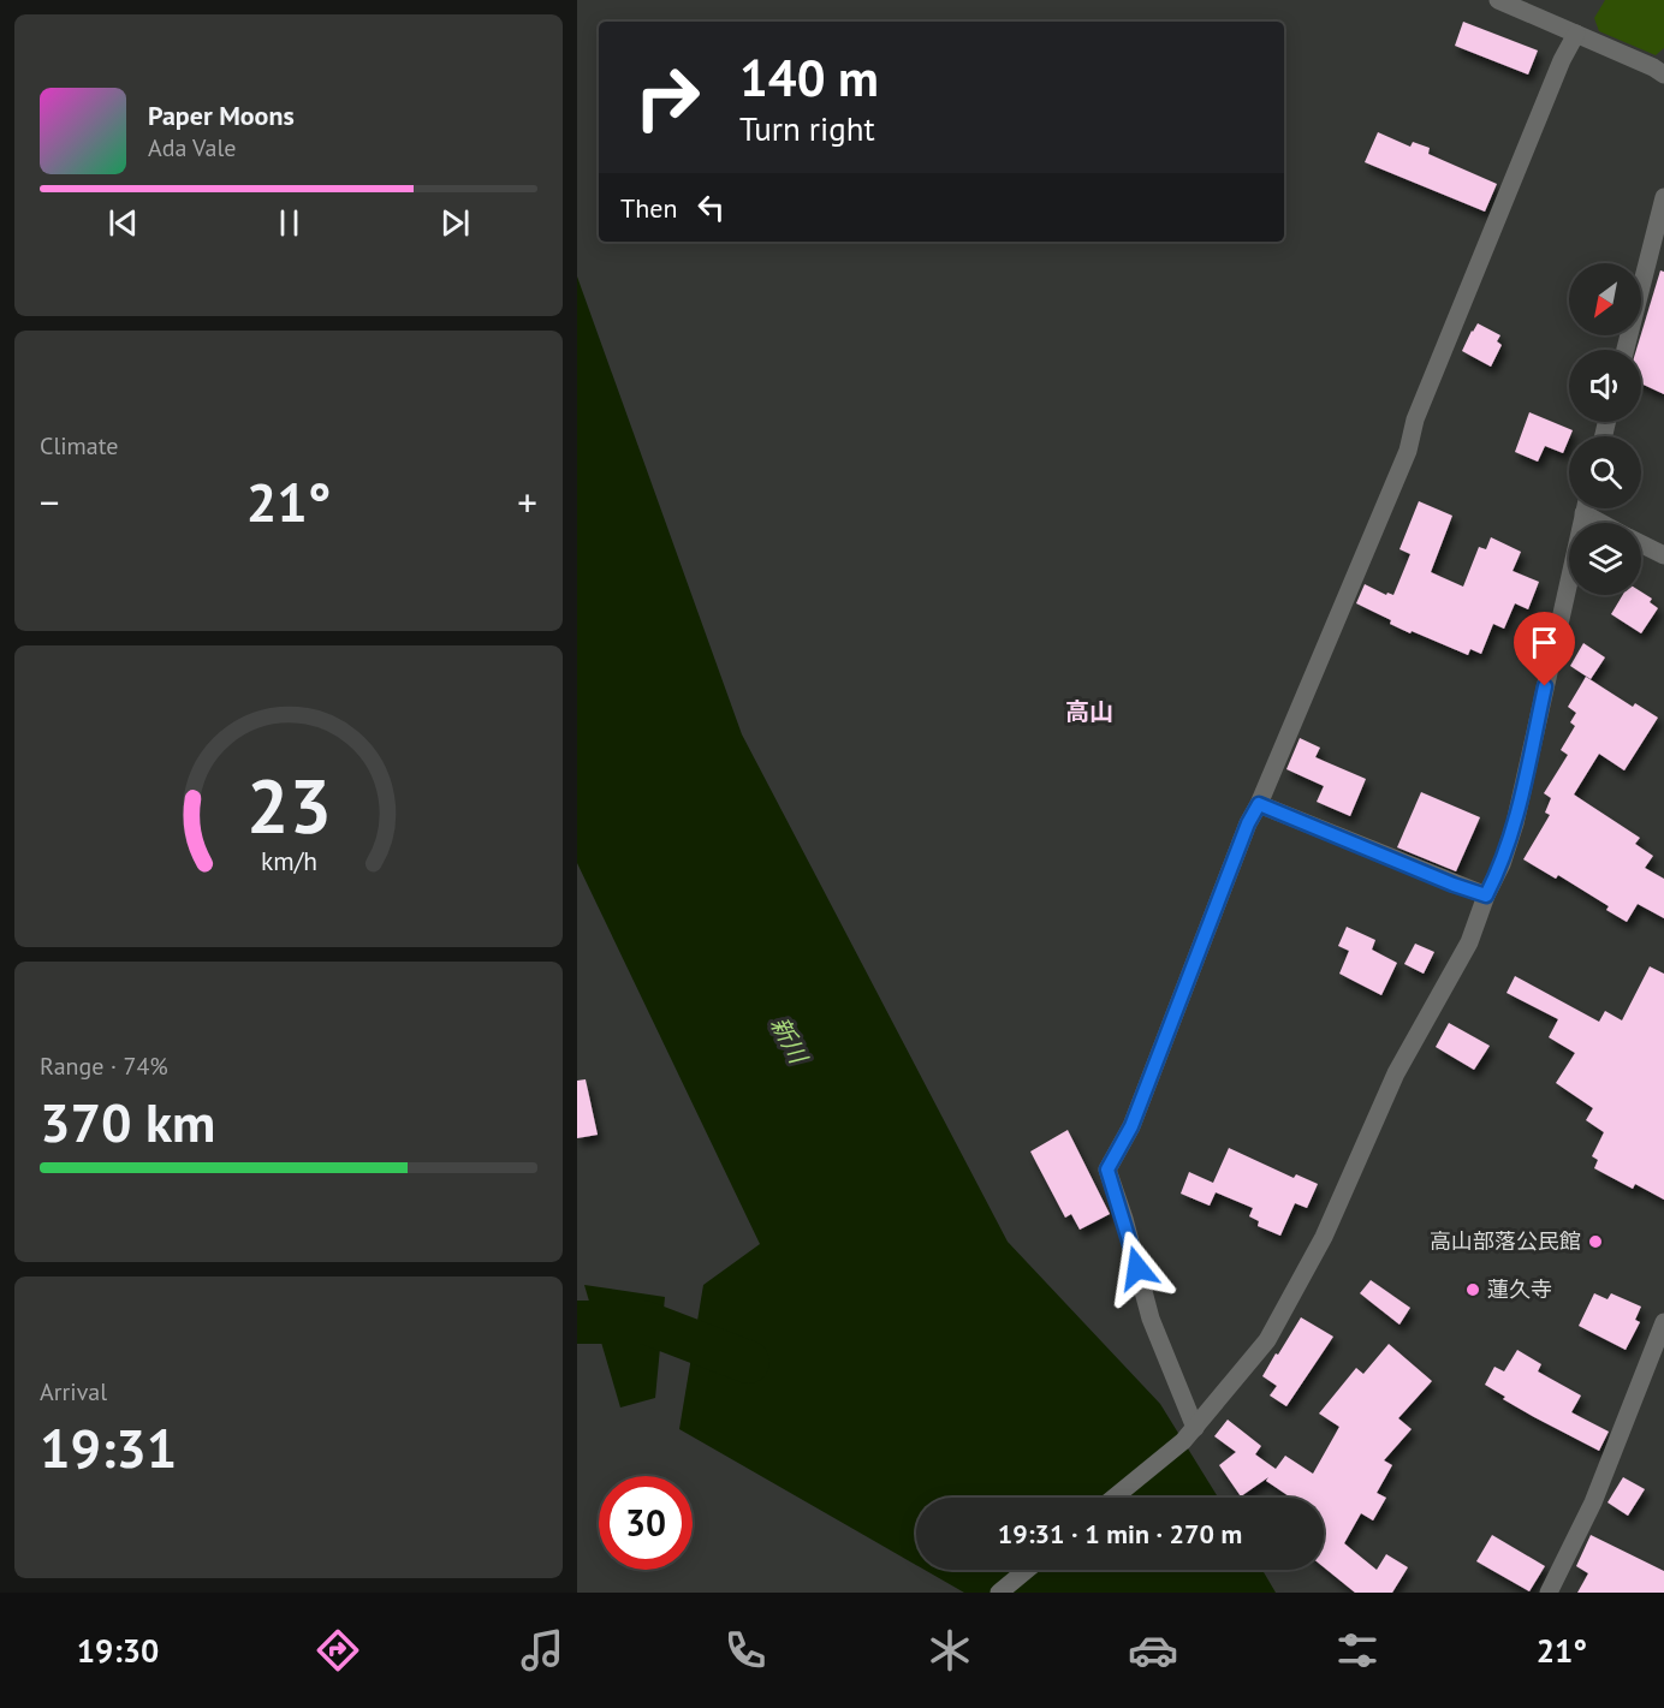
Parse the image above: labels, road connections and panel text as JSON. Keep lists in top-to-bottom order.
{
  "districts": ["高山"],
  "water": ["新川"],
  "places": ["高山部落公民館", "蓮久寺"],
  "north": "bottom left",
  "page": {
    "turn": ["140 m", "Turn right"],
    "song": ["Paper Moons", "Ada Vale"],
    "then": "Then",
    "tile": [
      "Climate",
      ["Range · 74%", "370 km"],
      ["Arrival", "19:31"]
    ],
    "heat": ["−", "21°", "+"],
    "limit": "30",
    "trip": "19:31 · 1 min · 270 m",
    "tabs": ["19:30", "21°"],
    "gauge": ["23", "km/h"]
  }
}
